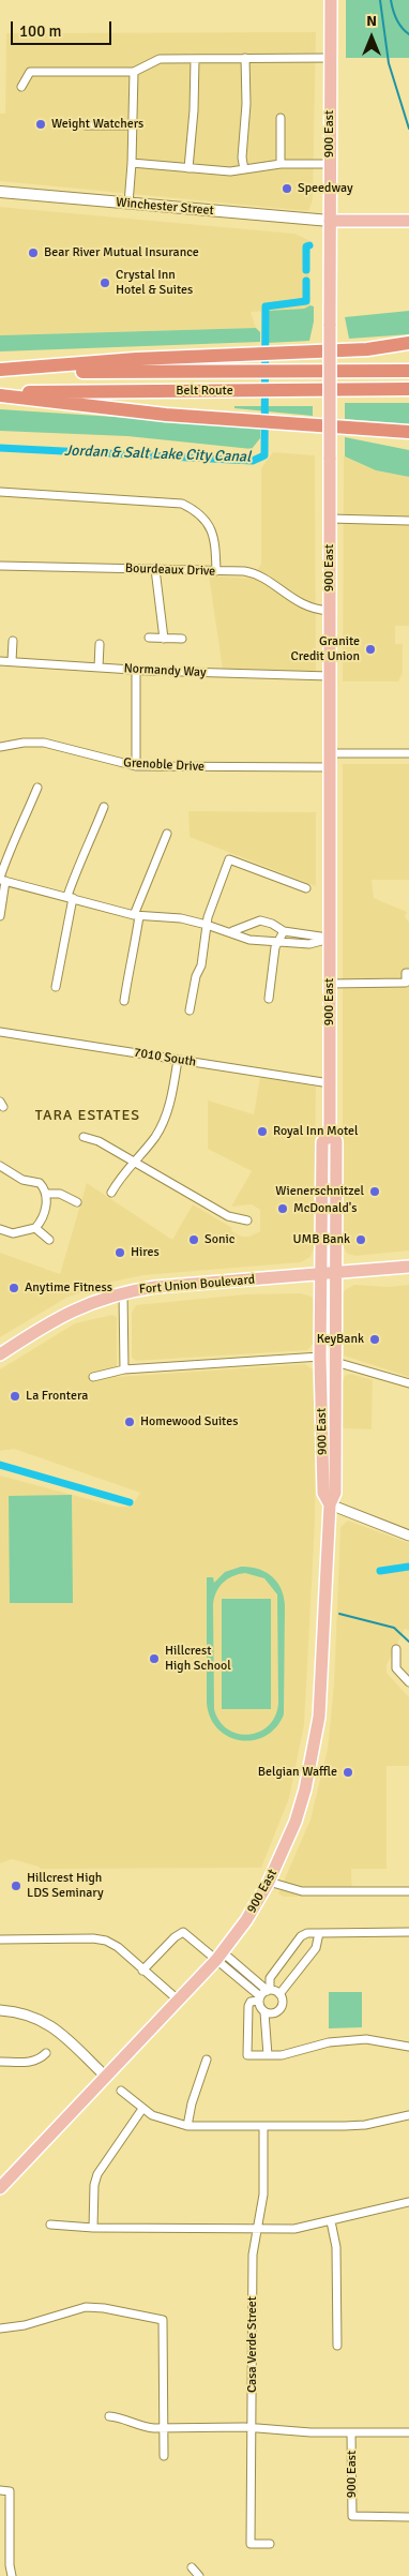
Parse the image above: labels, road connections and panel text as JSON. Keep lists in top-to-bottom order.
{
  "streets": {
    "highway": ["Belt Route"],
    "main road": ["900 East", "Winchester Street", "Fort Union Boulevard"],
    "street": [
      "Bourdeaux Drive",
      "Normandy Way",
      "Grenoble Drive",
      "7010 South",
      "Casa Verde Street"
    ]
  },
  "crossings": [
    ["900 East", "Winchester Street"],
    ["900 East", "Bourdeaux Drive"],
    ["900 East", "Normandy Way"],
    ["900 East", "Grenoble Drive"],
    ["900 East", "7010 South"],
    ["900 East", "Fort Union Boulevard"]
  ],
  "districts": ["TARA ESTATES"],
  "water": ["Jordan & Salt Lake City Canal"],
  "places": [
    "Weight Watchers",
    "Speedway",
    "Bear River Mutual Insurance",
    "Crystal Inn Hotel & Suites",
    "Granite Credit Union",
    "Royal Inn Motel",
    "Wienerschnitzel",
    "McDonald's",
    "Sonic",
    "UMB Bank",
    "Hires",
    "Anytime Fitness",
    "KeyBank",
    "La Frontera",
    "Homewood Suites",
    "Hillcrest High School",
    "Belgian Waffle",
    "Hillcrest High LDS Seminary"
  ],
  "scale_bar": "100 m",
  "north": "top"
}
